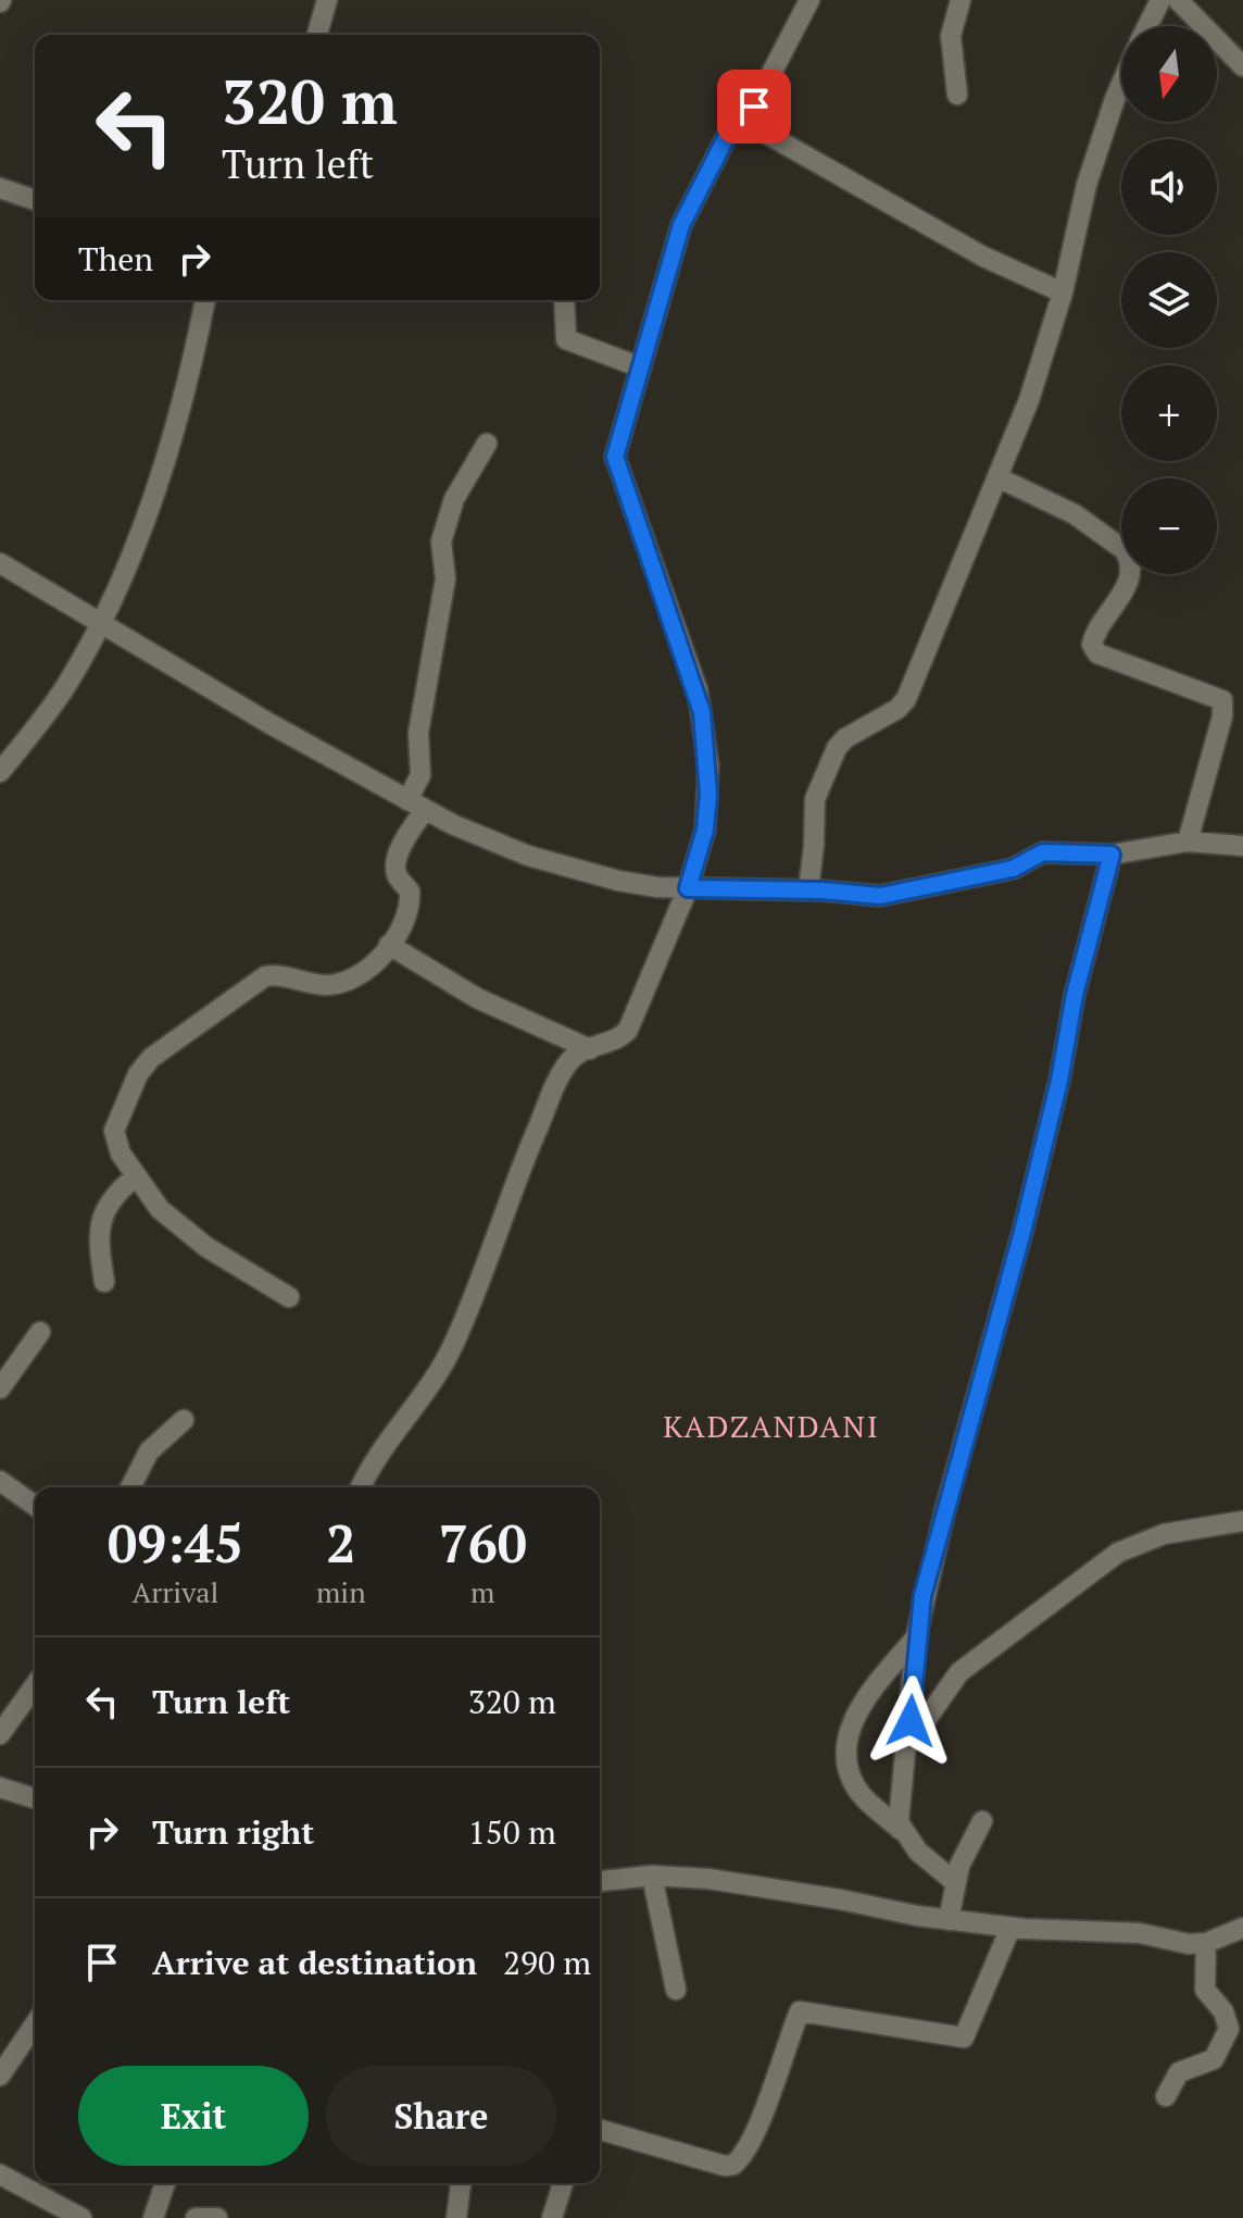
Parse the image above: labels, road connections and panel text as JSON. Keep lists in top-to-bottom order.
{
  "districts": ["KADZANDANI"],
  "north": "bottom",
  "page": {
    "map_buttons": ["+", "−"],
    "turn": ["320 m", "Turn left"],
    "then": "Then",
    "eta": [
      "09:45",
      "Arrival",
      "2",
      "min",
      "760",
      "m"
    ],
    "list": [
      {
        "name": "Turn left",
        "value": "320 m"
      },
      {
        "name": "Turn right",
        "value": "150 m"
      },
      {
        "name": "Arrive at destination",
        "value": "290 m"
      }
    ],
    "buttons": ["Exit", "Share"]
  }
}
